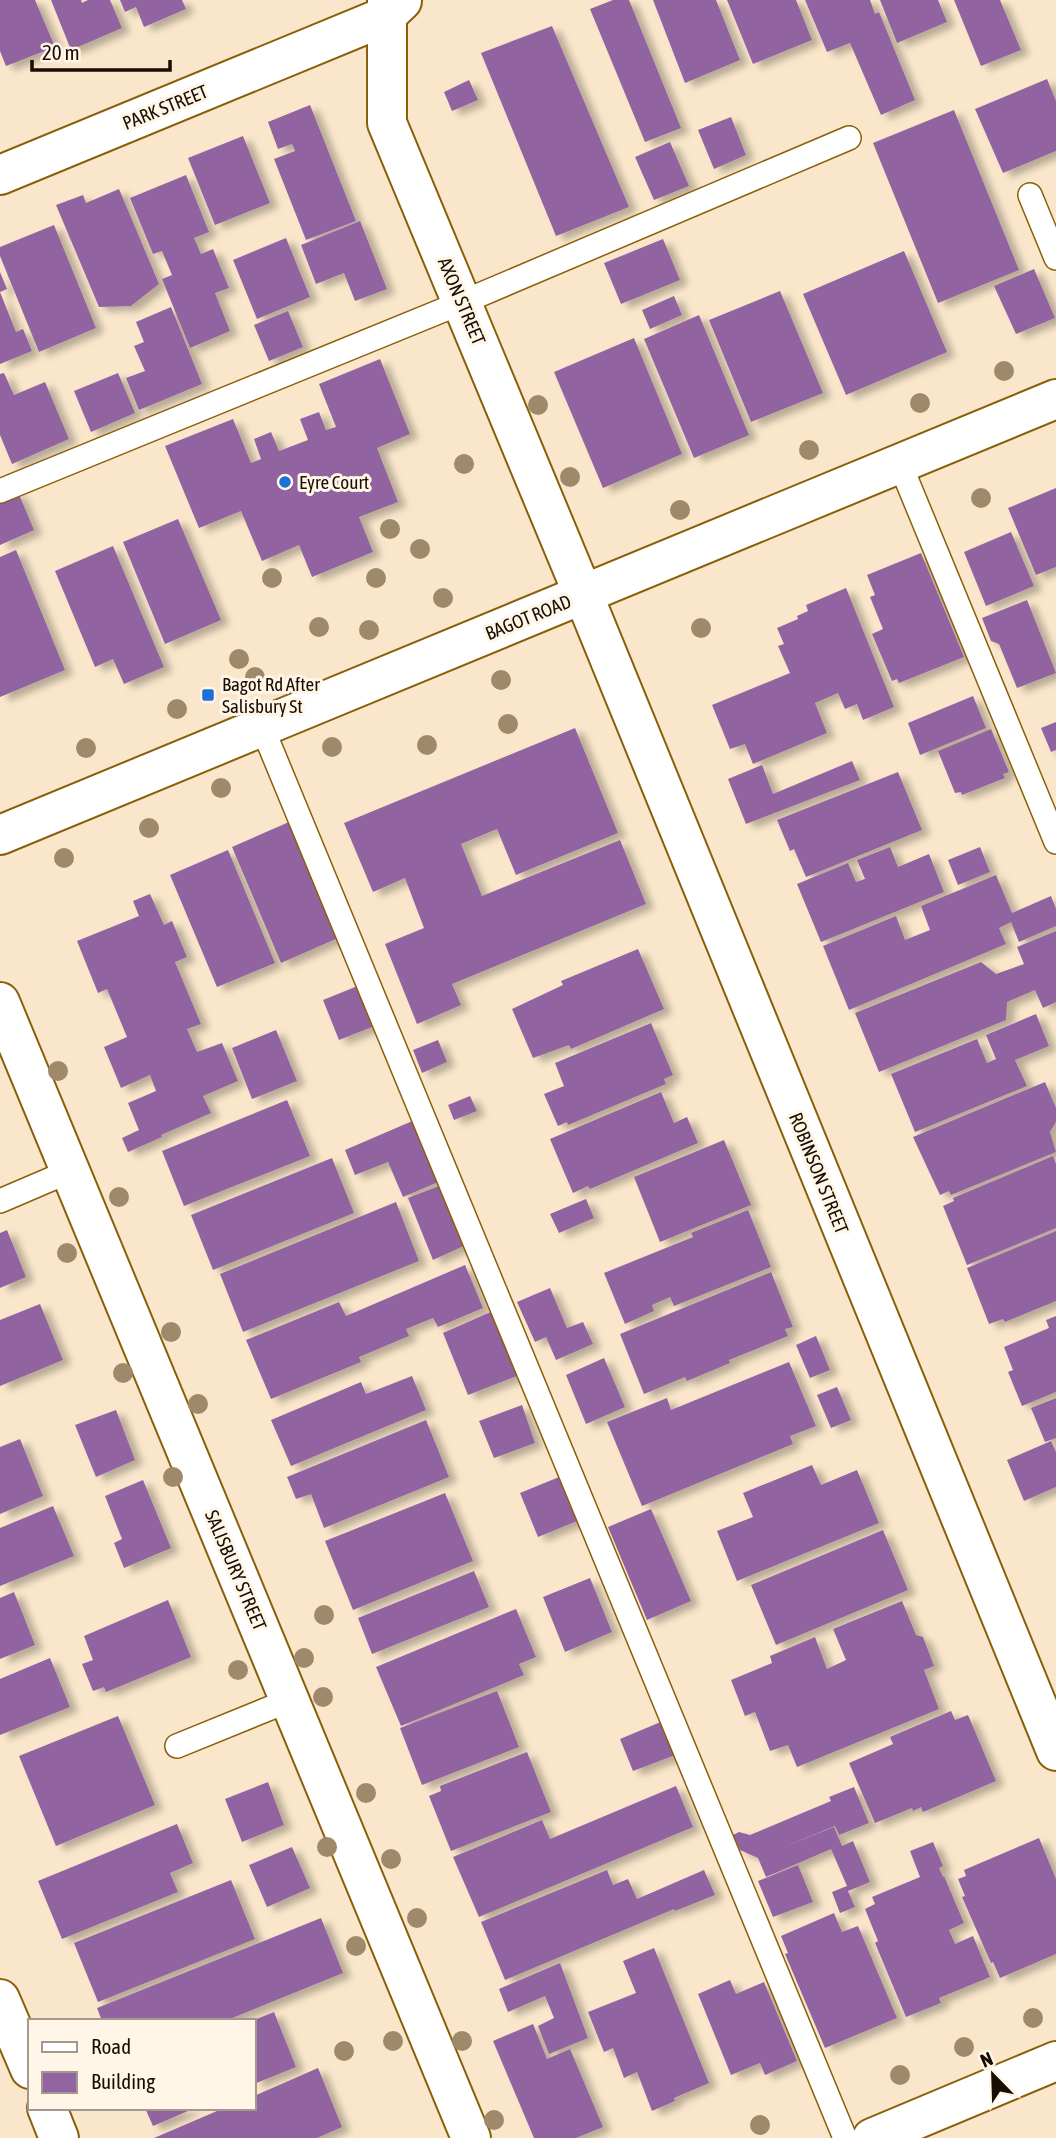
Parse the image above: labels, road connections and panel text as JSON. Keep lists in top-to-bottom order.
{
  "streets": {
    "street": [
      "PARK STREET",
      "AXON STREET",
      "BAGOT ROAD",
      "ROBINSON STREET",
      "SALISBURY STREET"
    ]
  },
  "crossings": [
    ["PARK STREET", "AXON STREET"],
    ["AXON STREET", "BAGOT ROAD"],
    ["AXON STREET", "ROBINSON STREET"],
    ["BAGOT ROAD", "ROBINSON STREET"]
  ],
  "places": {
    "other": ["Eyre Court"],
    "transit": ["Bagot Rd After Salisbury St"]
  },
  "legend": ["Road", "Building"],
  "scale_bar": "20 m",
  "north": "top left"
}
